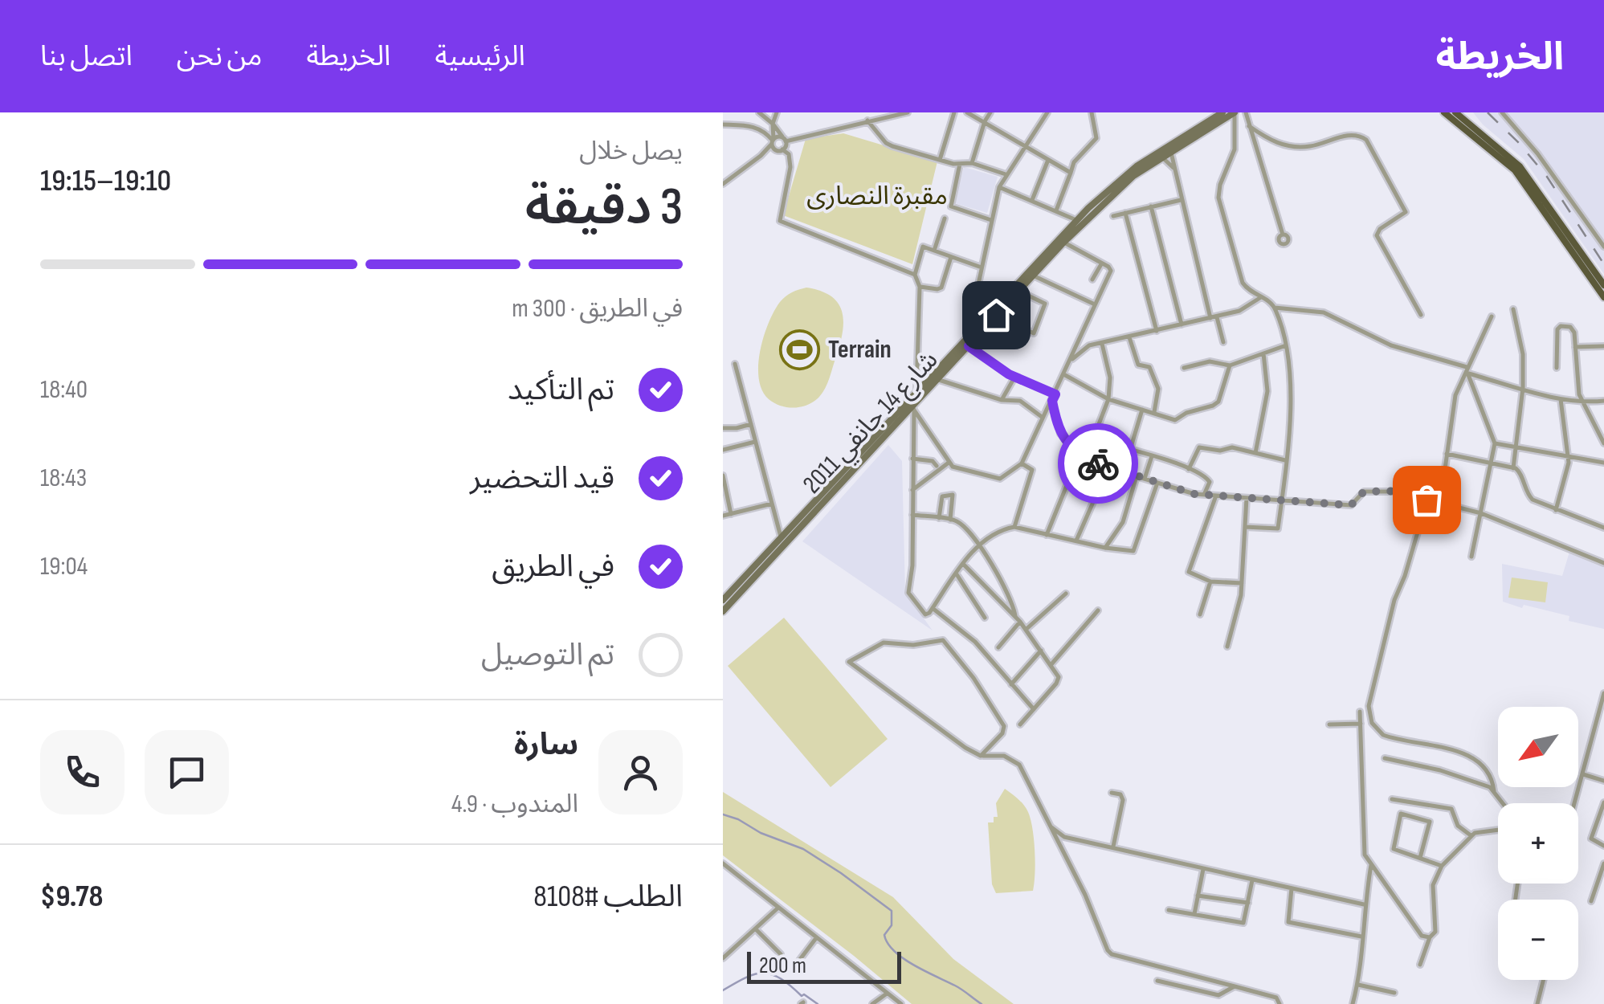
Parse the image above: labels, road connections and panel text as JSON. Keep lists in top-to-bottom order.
{
  "streets": {
    "main road": ["شارع 14 جانفي 2011"]
  },
  "parks": ["مقبرة النصارى"],
  "places": {
    "sports": ["Terrain"]
  },
  "scale_bar": "200 m",
  "north": "bottom left",
  "page": {
    "header": "الخريطة",
    "nav": [
      "الرئيسية",
      "الخريطة",
      "من نحن",
      "اتصل بنا"
    ],
    "heading": ["3 دقيقة", "يصل خلال", "19:10–19:15"],
    "panel": [
      "سارة",
      "المندوب · 4.9",
      "الطلب #8108",
      "$9.78"
    ],
    "bar": "في الطريق · 300 m",
    "list": [
      ["تم التأكيد", "18:40"],
      ["قيد التحضير", "18:43"],
      ["في الطريق", "19:04"],
      "تم التوصيل"
    ],
    "map_buttons": ["+", "−"],
    "scale": "200 m"
  }
}
